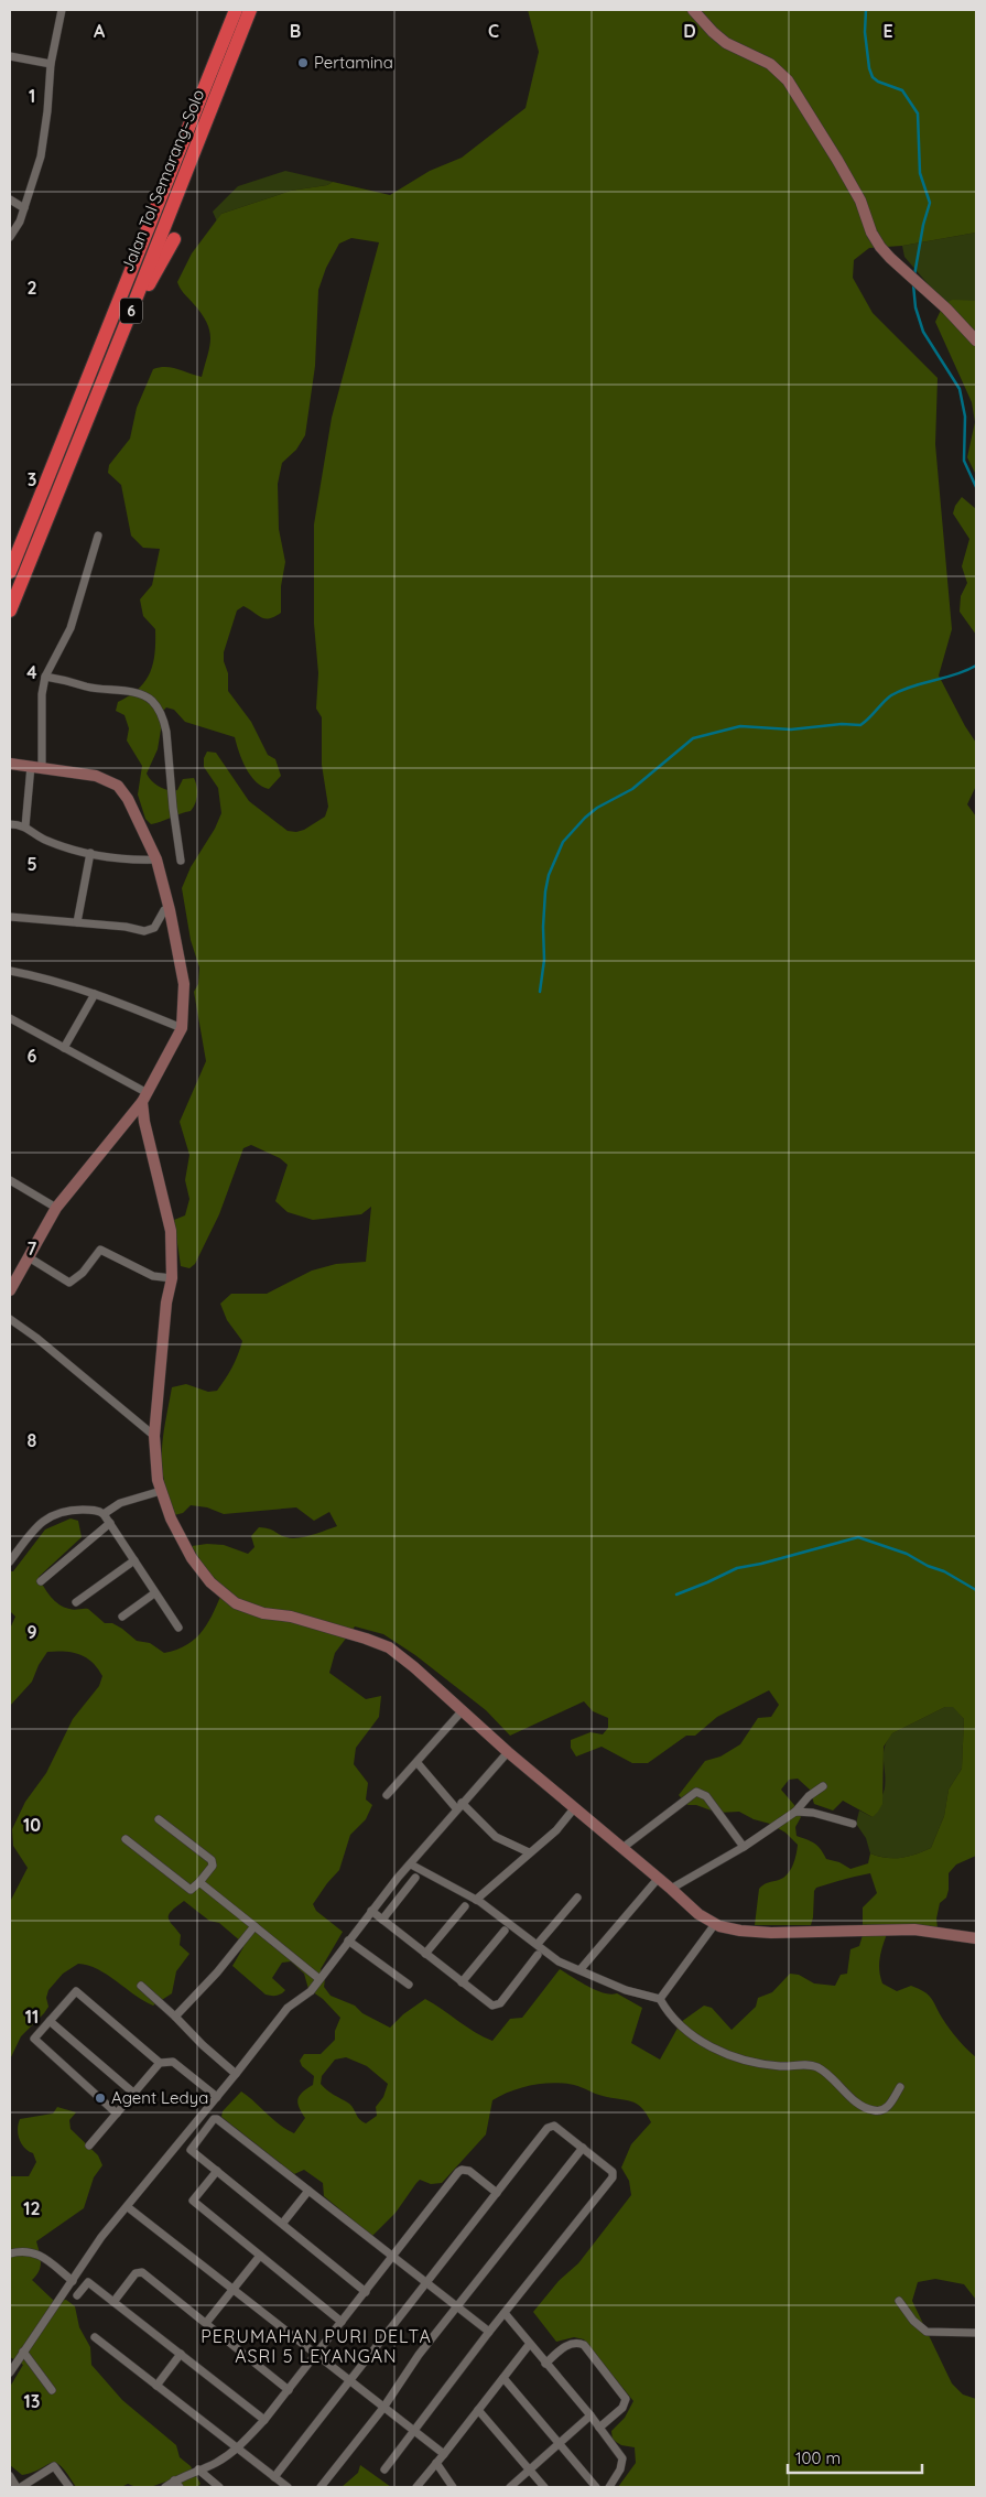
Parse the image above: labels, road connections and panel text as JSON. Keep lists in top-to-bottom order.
{
  "streets": {
    "highway": ["Jalan Tol Semarang–Solo", "6"]
  },
  "districts": ["PERUMAHAN PURI DELTA ASRI 5 LEYANGAN"],
  "places": ["Pertamina", "Agent Ledya"],
  "scale_bar": "100 m",
  "grid": {
    "columns": [
      "A",
      "B",
      "C",
      "D",
      "E"
    ],
    "rows": [
      "1",
      "2",
      "3",
      "4",
      "5",
      "6",
      "7",
      "8",
      "9",
      "10",
      "11",
      "12",
      "13"
    ]
  }
}
